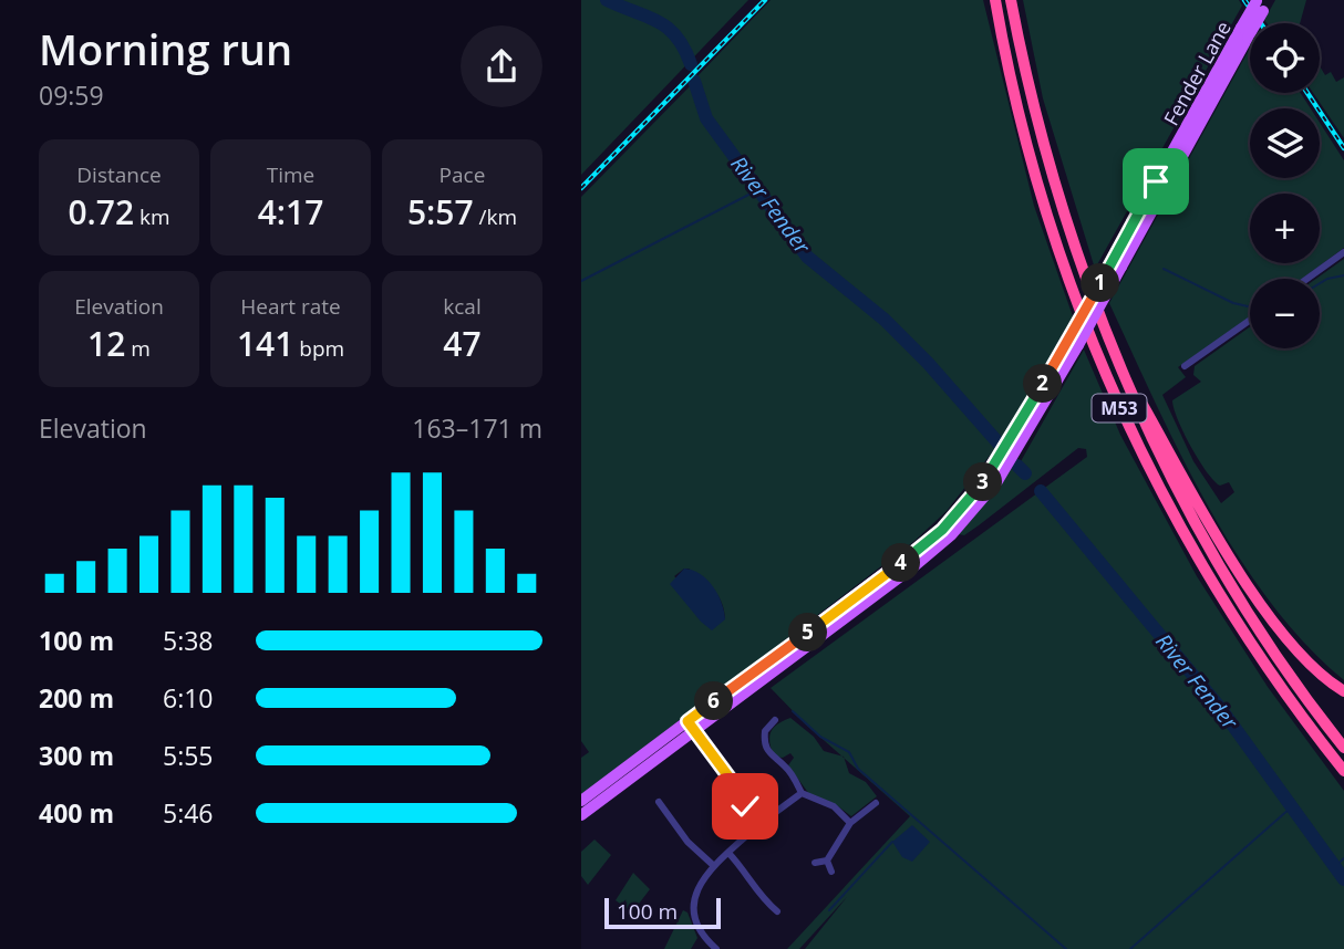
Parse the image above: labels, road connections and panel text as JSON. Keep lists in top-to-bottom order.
{
  "streets": {
    "highway": ["M53"],
    "main road": ["Fender Lane"]
  },
  "water": ["River Fender"],
  "scale_bar": "100 m",
  "page": {
    "heading": ["Morning run", "09:59"],
    "map_buttons": ["+", "−"],
    "stats": [
      ["Distance", "0.72 km"],
      ["Time", "4:17"],
      ["Pace", "5:57 /km"],
      ["Elevation", "12 m"],
      ["Heart rate", "141 bpm"],
      ["kcal", "47"]
    ],
    "pins": [
      "1",
      "2",
      "3",
      "4",
      "5",
      "6"
    ],
    "chart": ["Elevation", "163–171 m"],
    "list": [
      {
        "name": "100 m",
        "note": "5:38"
      },
      {
        "name": "200 m",
        "note": "6:10"
      },
      {
        "name": "300 m",
        "note": "5:55"
      },
      {
        "name": "400 m",
        "note": "5:46"
      }
    ],
    "scale": "100 m"
  }
}
